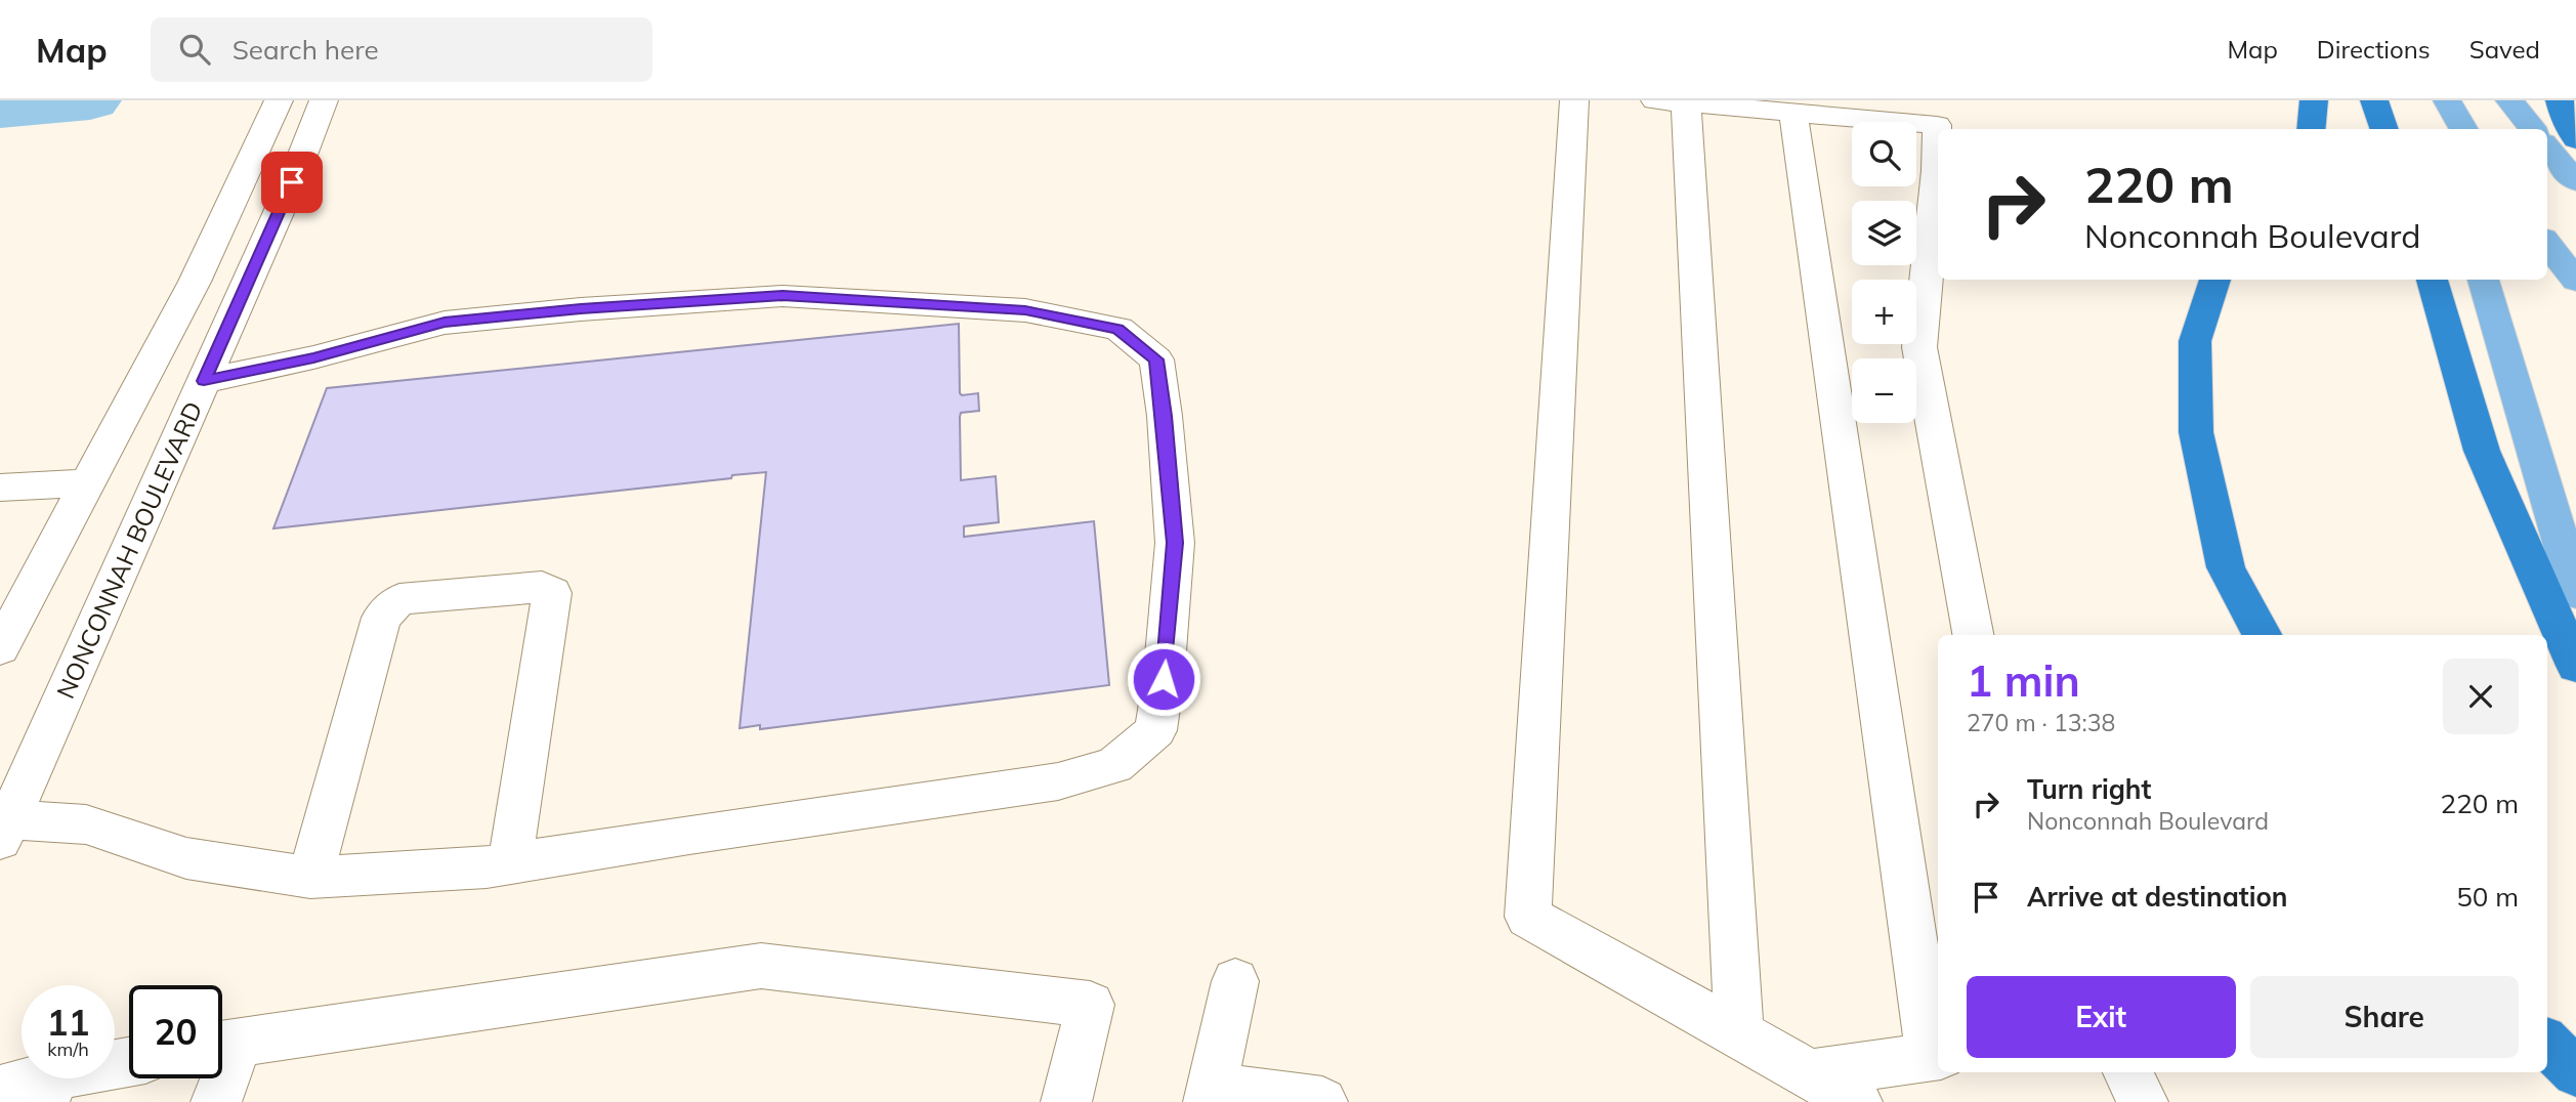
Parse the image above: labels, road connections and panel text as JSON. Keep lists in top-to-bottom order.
{
  "streets": {
    "street": ["NONCONNAH BOULEVARD"]
  },
  "page": {
    "header": "Map",
    "search": "Search here",
    "nav": ["Map", "Directions", "Saved"],
    "map_buttons": ["+", "−"],
    "turn": ["220 m", "Nonconnah Boulevard"],
    "heading": ["1 min", "270 m · 13:38"],
    "list": [
      {
        "name": "Turn right",
        "note": "Nonconnah Boulevard",
        "value": "220 m"
      },
      {
        "name": "Arrive at destination",
        "value": "50 m"
      }
    ],
    "buttons": ["Exit", "Share"],
    "speed": "11 km/h",
    "limit": "20"
  }
}
